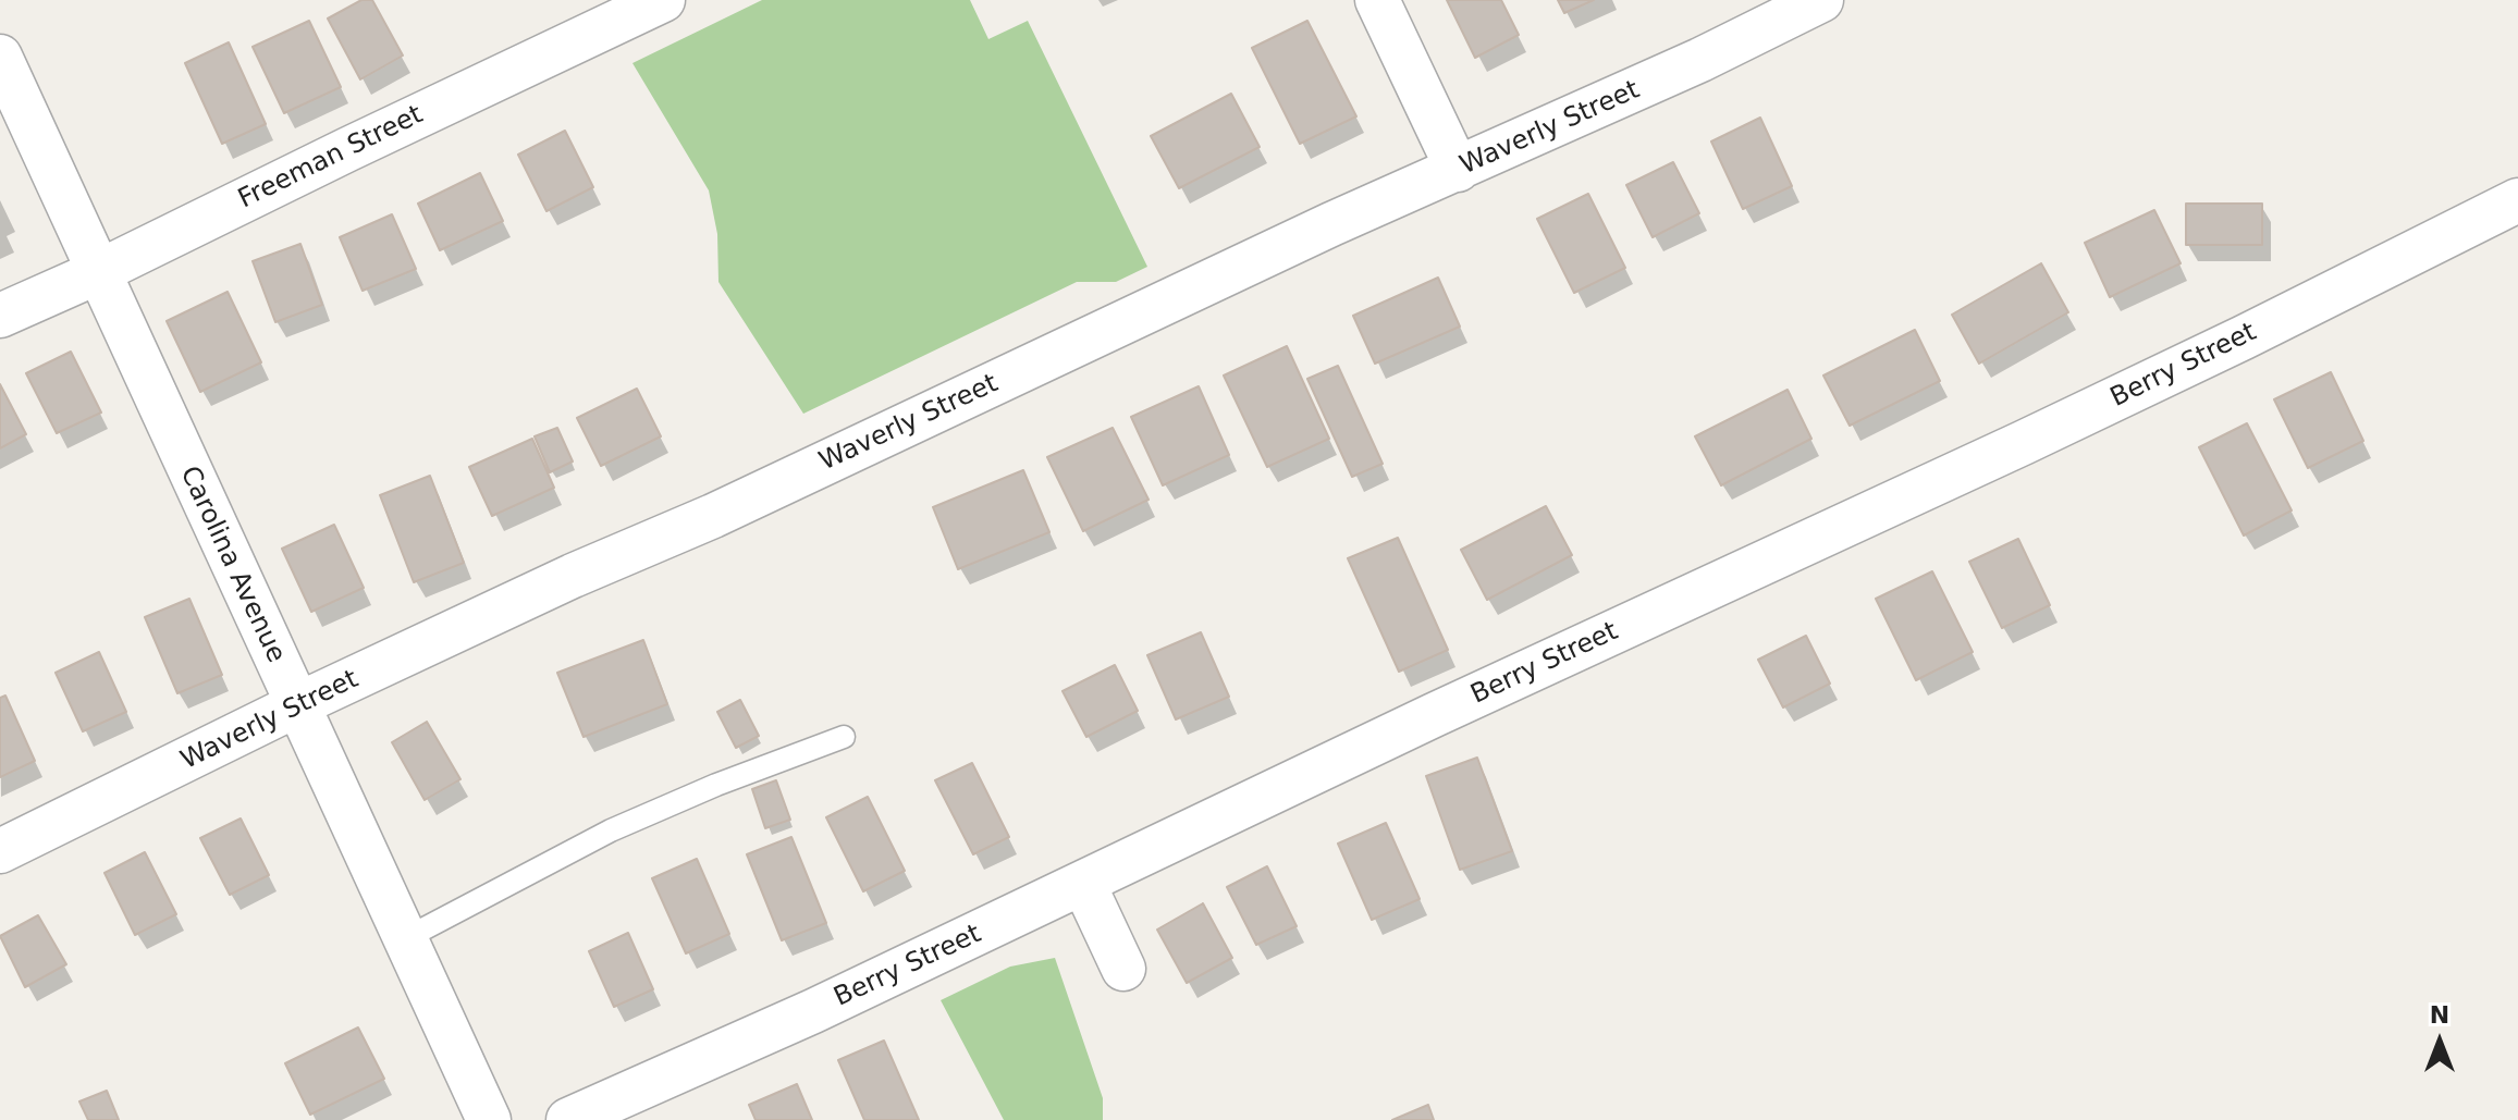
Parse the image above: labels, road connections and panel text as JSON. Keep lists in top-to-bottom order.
{
  "streets": {
    "street": [
      "Waverly Street",
      "Freeman Street",
      "Berry Street",
      "Carolina Avenue"
    ]
  },
  "crossings": [
    ["Waverly Street", "Carolina Avenue"],
    ["Freeman Street", "Carolina Avenue"]
  ],
  "north": "top"
}
